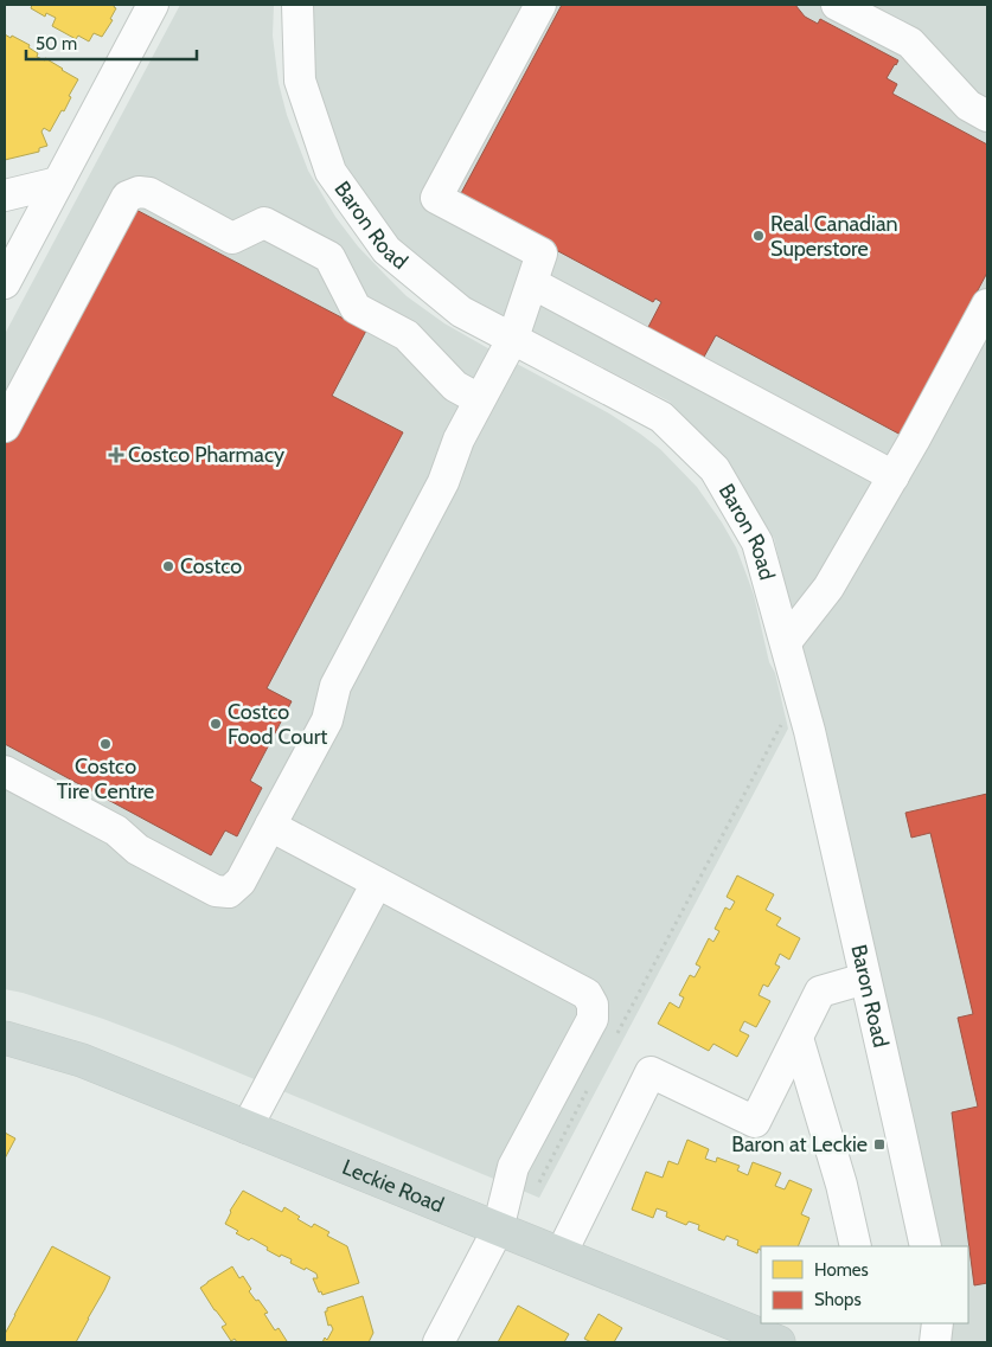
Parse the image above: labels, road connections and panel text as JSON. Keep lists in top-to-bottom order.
{
  "streets": {
    "main road": ["Leckie Road"],
    "street": ["Baron Road"]
  },
  "places": {
    "other": [
      "Real Canadian Superstore",
      "Costco",
      "Costco Food Court",
      "Costco Tire Centre"
    ],
    "health": ["Costco Pharmacy"],
    "transit": ["Baron at Leckie"]
  },
  "legend": ["Homes", "Shops"],
  "scale_bar": "50 m"
}
